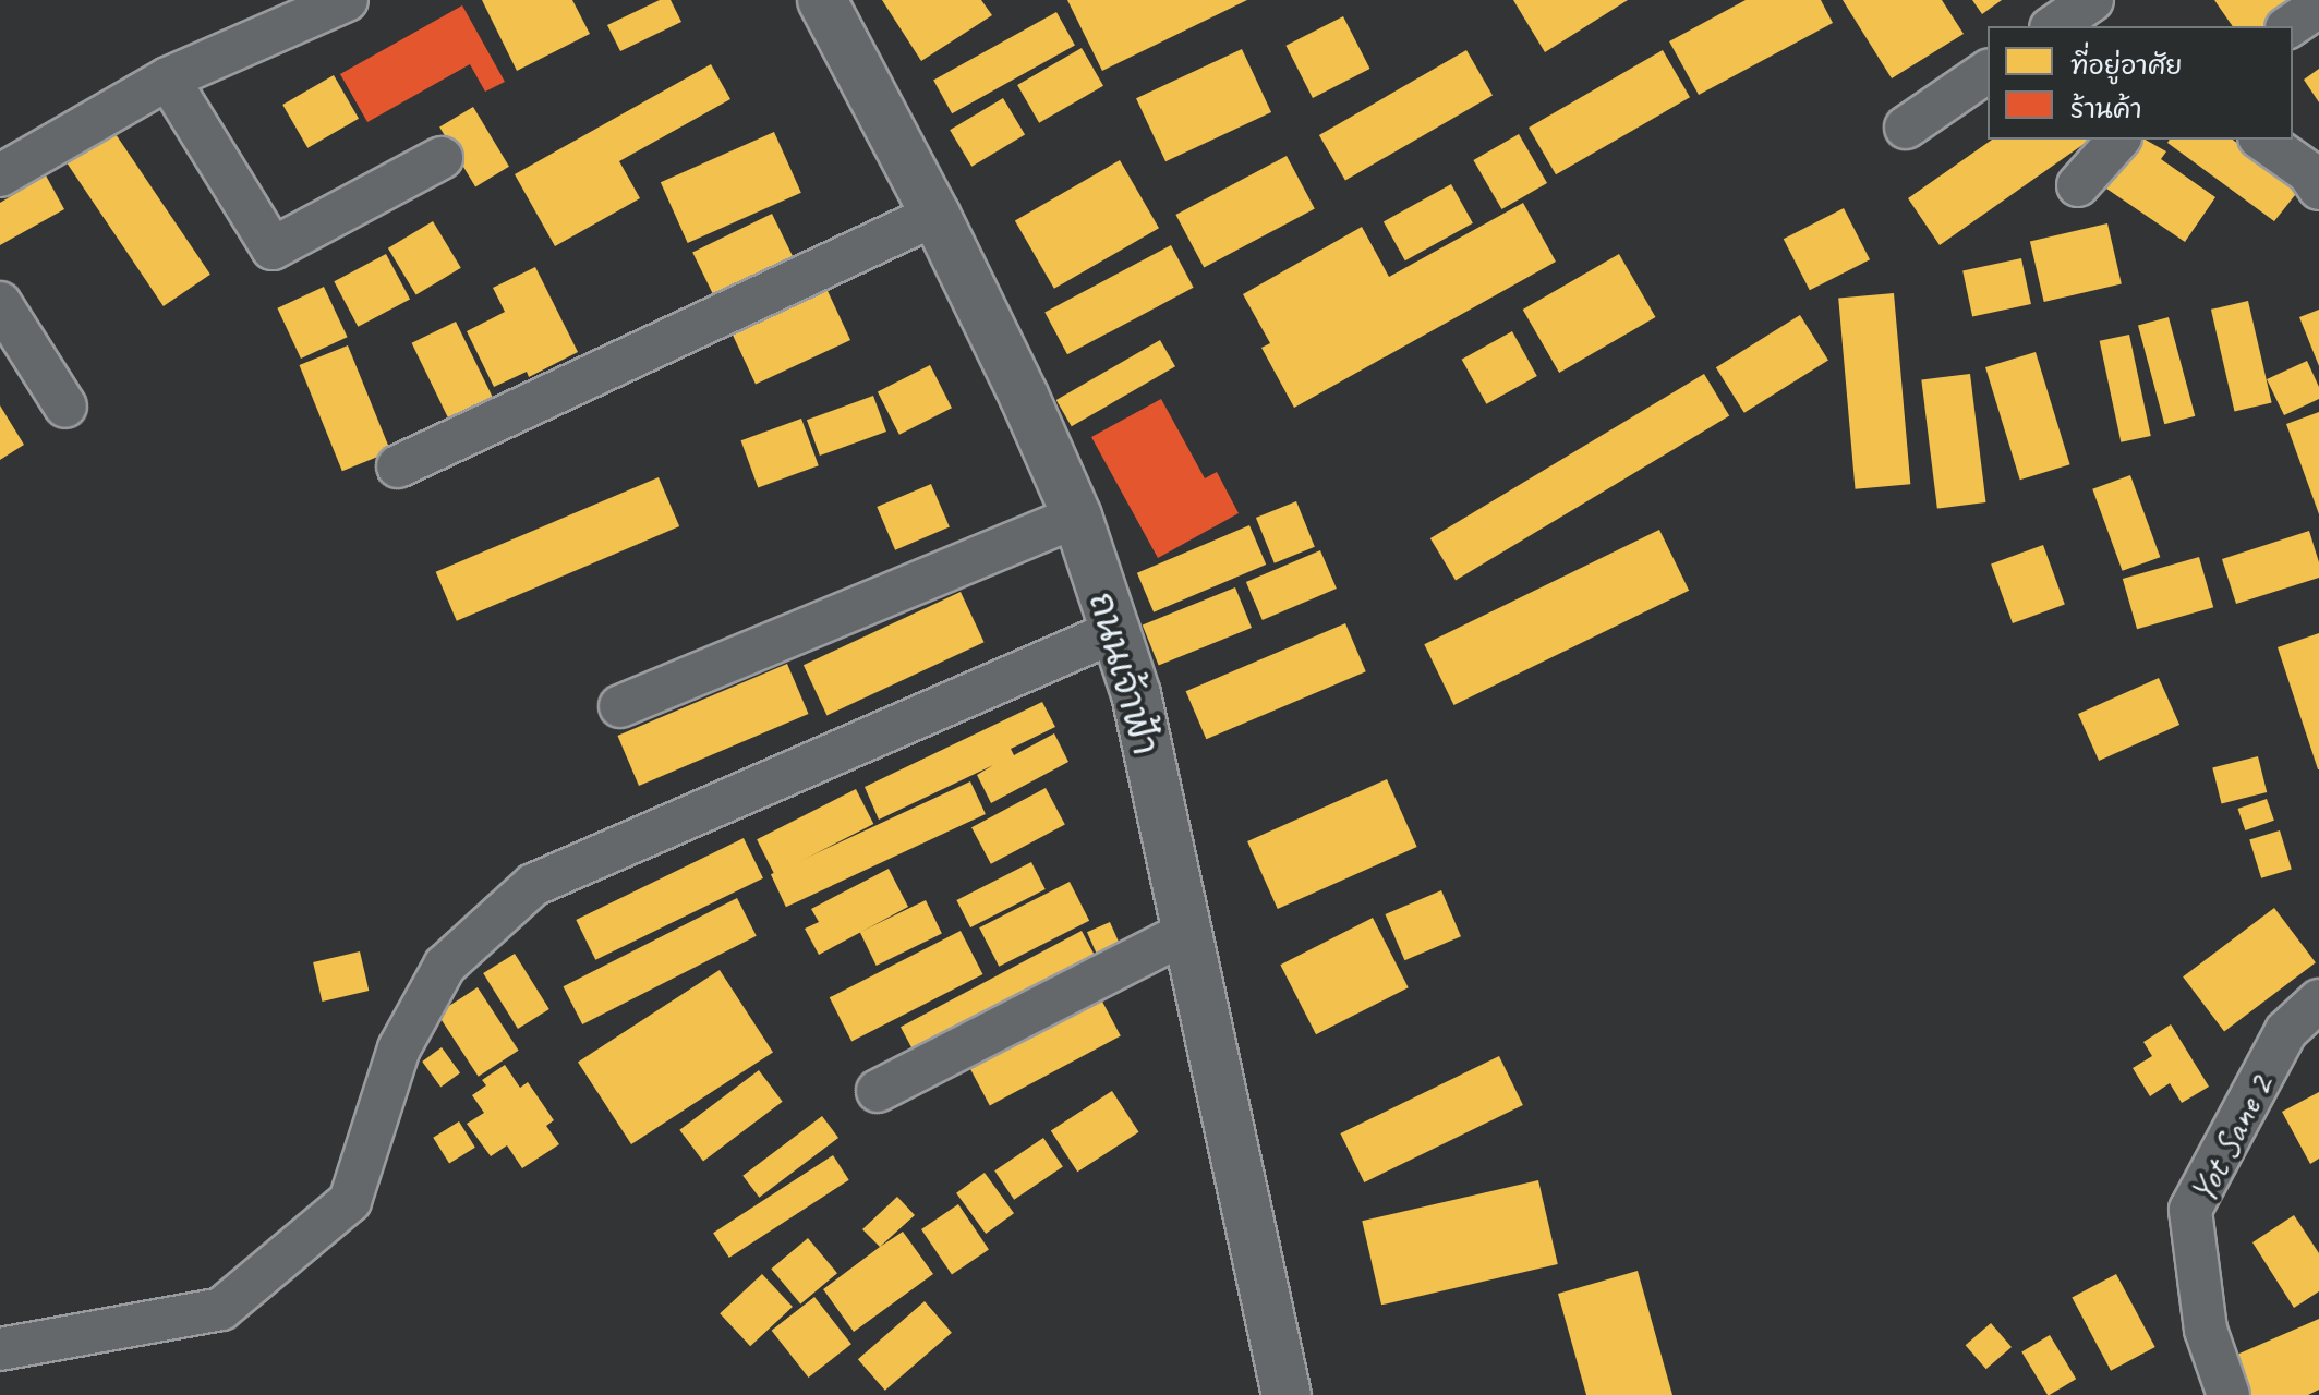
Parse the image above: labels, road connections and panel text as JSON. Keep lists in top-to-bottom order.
{
  "streets": {
    "main road": ["ถนนเจ้าฟ้า"],
    "street": ["Yot Sane 2"]
  },
  "legend": ["ที่อยู่อาศัย", "ร้านค้า"]
}
